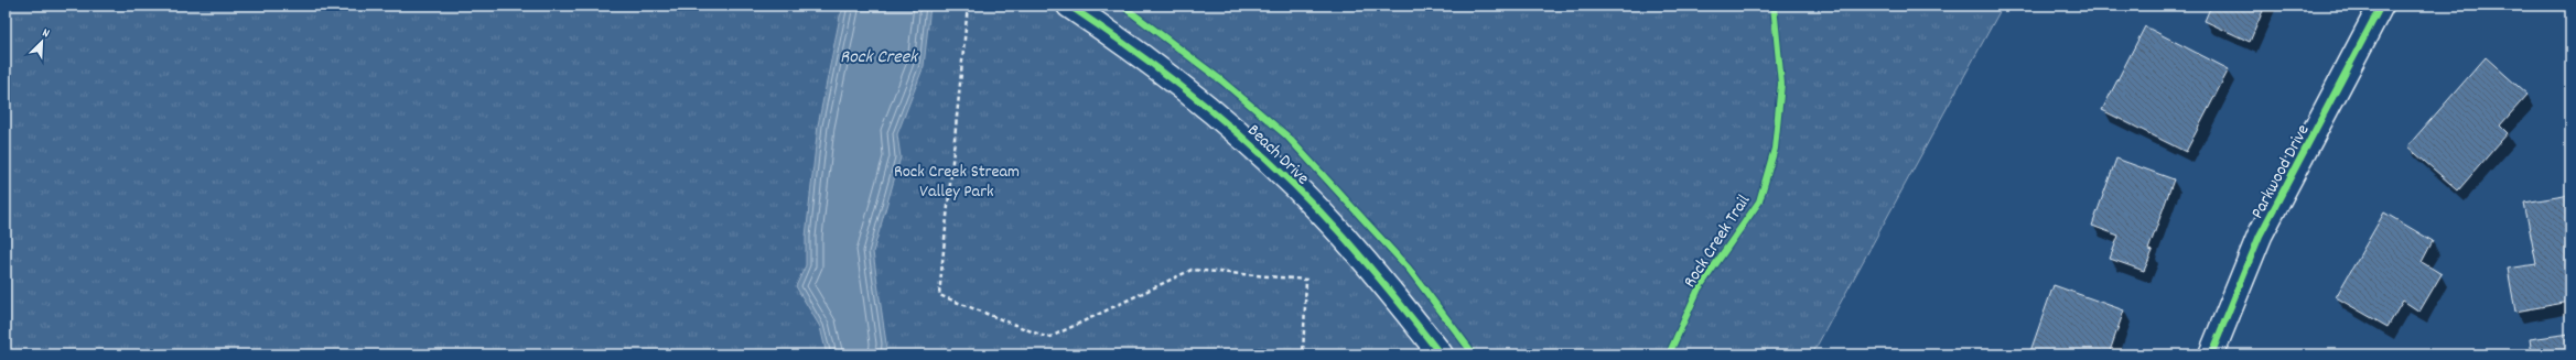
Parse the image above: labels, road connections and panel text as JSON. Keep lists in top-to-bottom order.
{
  "streets": {
    "street": ["Beach Drive", "Parkwood Drive"],
    "cycle path": ["Rock Creek Trail"]
  },
  "water": ["Rock Creek"],
  "parks": ["Rock Creek Stream Valley Park"],
  "north": "top right"
}
